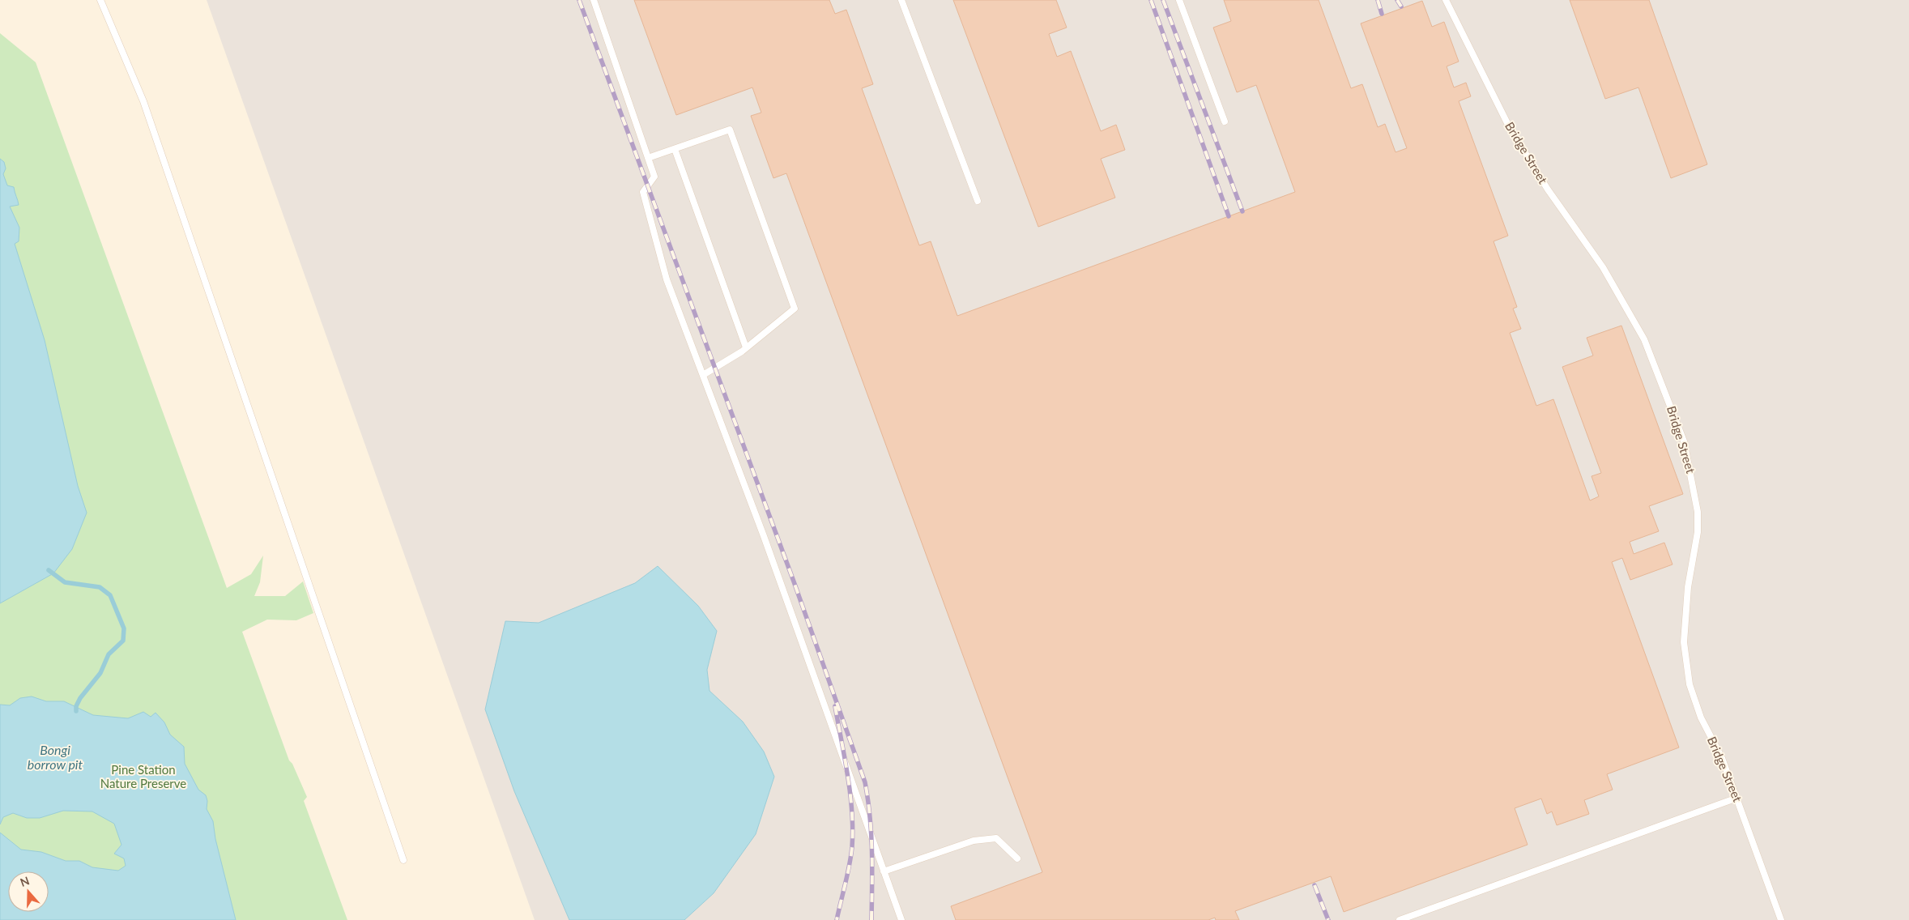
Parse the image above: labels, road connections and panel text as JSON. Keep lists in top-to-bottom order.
{
  "streets": {
    "lane": ["Bridge Street"]
  },
  "water": ["Bongi borrow pit"],
  "parks": ["Pine Station Nature Preserve"],
  "north": "top"
}
